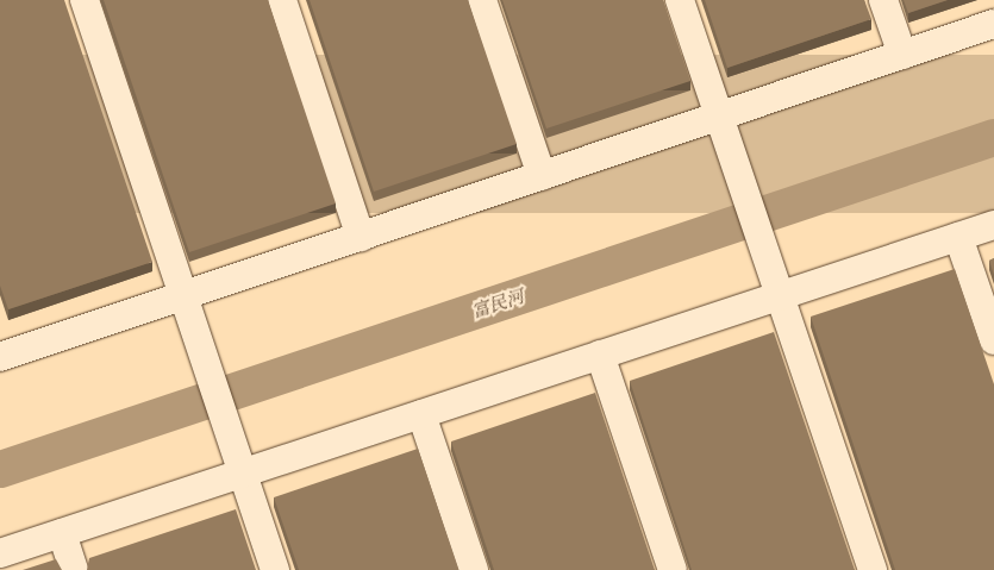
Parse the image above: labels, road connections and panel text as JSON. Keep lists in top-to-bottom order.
{
  "water": ["富民河"]
}
